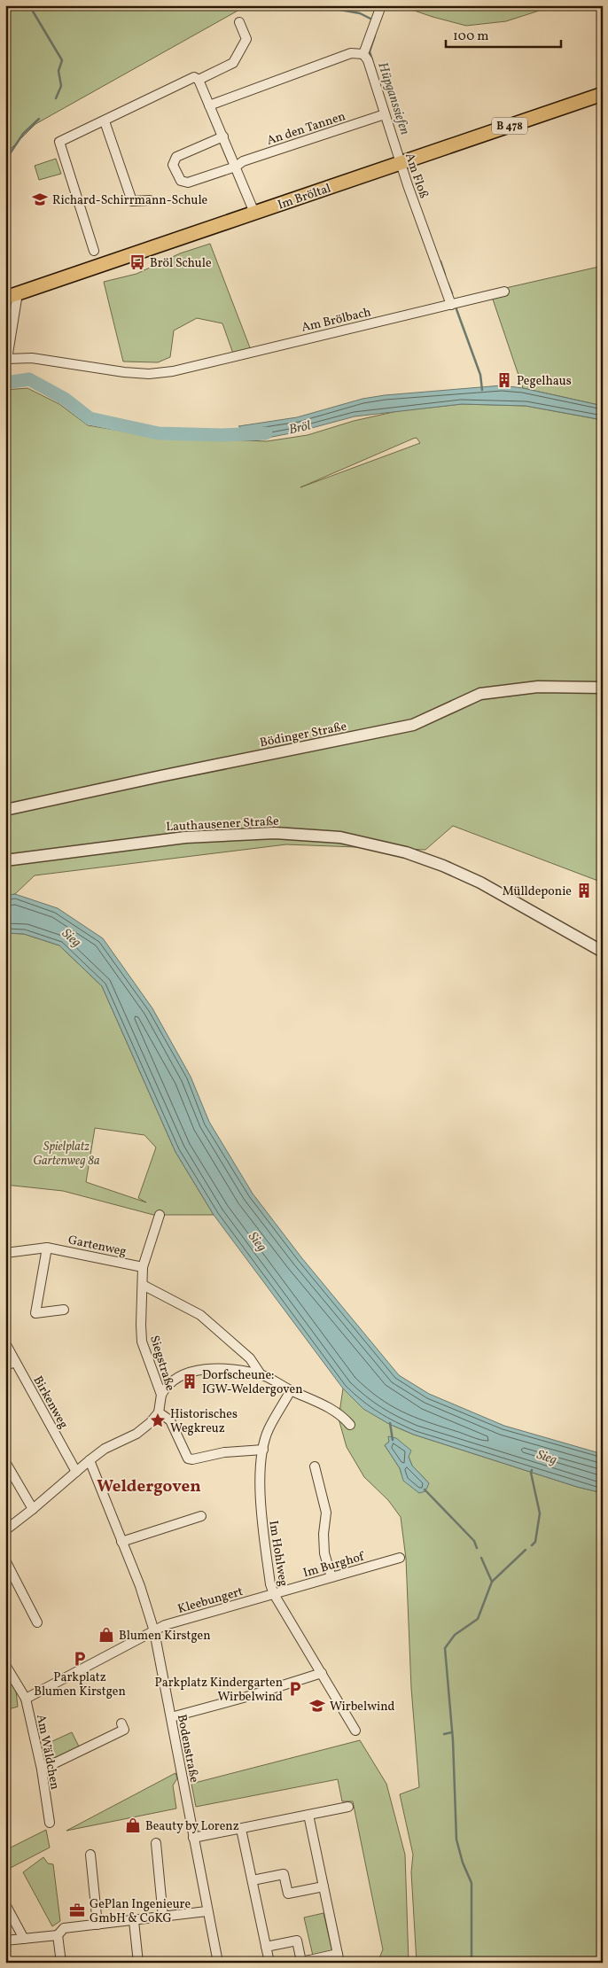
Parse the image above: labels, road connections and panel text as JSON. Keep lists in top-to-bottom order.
{
  "streets": {
    "main road": ["B 478", "Im Bröltal"],
    "street": [
      "An den Tannen",
      "Am Floß",
      "Am Brölbach",
      "Bödinger Straße",
      "Lauthausener Straße",
      "Gartenweg",
      "Siegstraße",
      "Birkenweg",
      "Im Hohlweg",
      "Im Burghof",
      "Kleebungert",
      "Bodenstraße",
      "Am Wäldchen"
    ]
  },
  "crossings": [
    ["An den Tannen", "Am Floß"],
    ["Am Floß", "Im Bröltal"],
    ["Am Floß", "Am Brölbach"],
    ["Im Bröltal", "Am Brölbach"],
    ["Gartenweg", "Siegstraße"],
    ["Im Hohlweg", "Im Burghof"],
    ["Im Hohlweg", "Kleebungert"],
    ["Im Burghof", "Kleebungert"],
    ["Kleebungert", "Bodenstraße"],
    ["Kleebungert", "Am Wäldchen"]
  ],
  "districts": ["Weldergoven"],
  "water": ["Hüpganssiefen", "Bröl", "Sieg"],
  "parks": ["Spielplatz Gartenweg 8a"],
  "places": {
    "school or university": ["Richard-Schirrmann-Schule", "Wirbelwind"],
    "bus stop": ["Bröl Schule"],
    "building": ["Pegelhaus", "Mülldeponie", "Dorfscheune: IGW-Weldergoven"],
    "place": ["Historisches Wegkreuz"],
    "shop": ["Blumen Kirstgen", "Beauty by Lorenz"],
    "parking": ["Parkplatz Blumen Kirstgen", "Parkplatz Kindergarten Wirbelwind"],
    "office": ["GePlan Ingenieure GmbH & CoKG"]
  },
  "scale_bar": "100 m"
}
